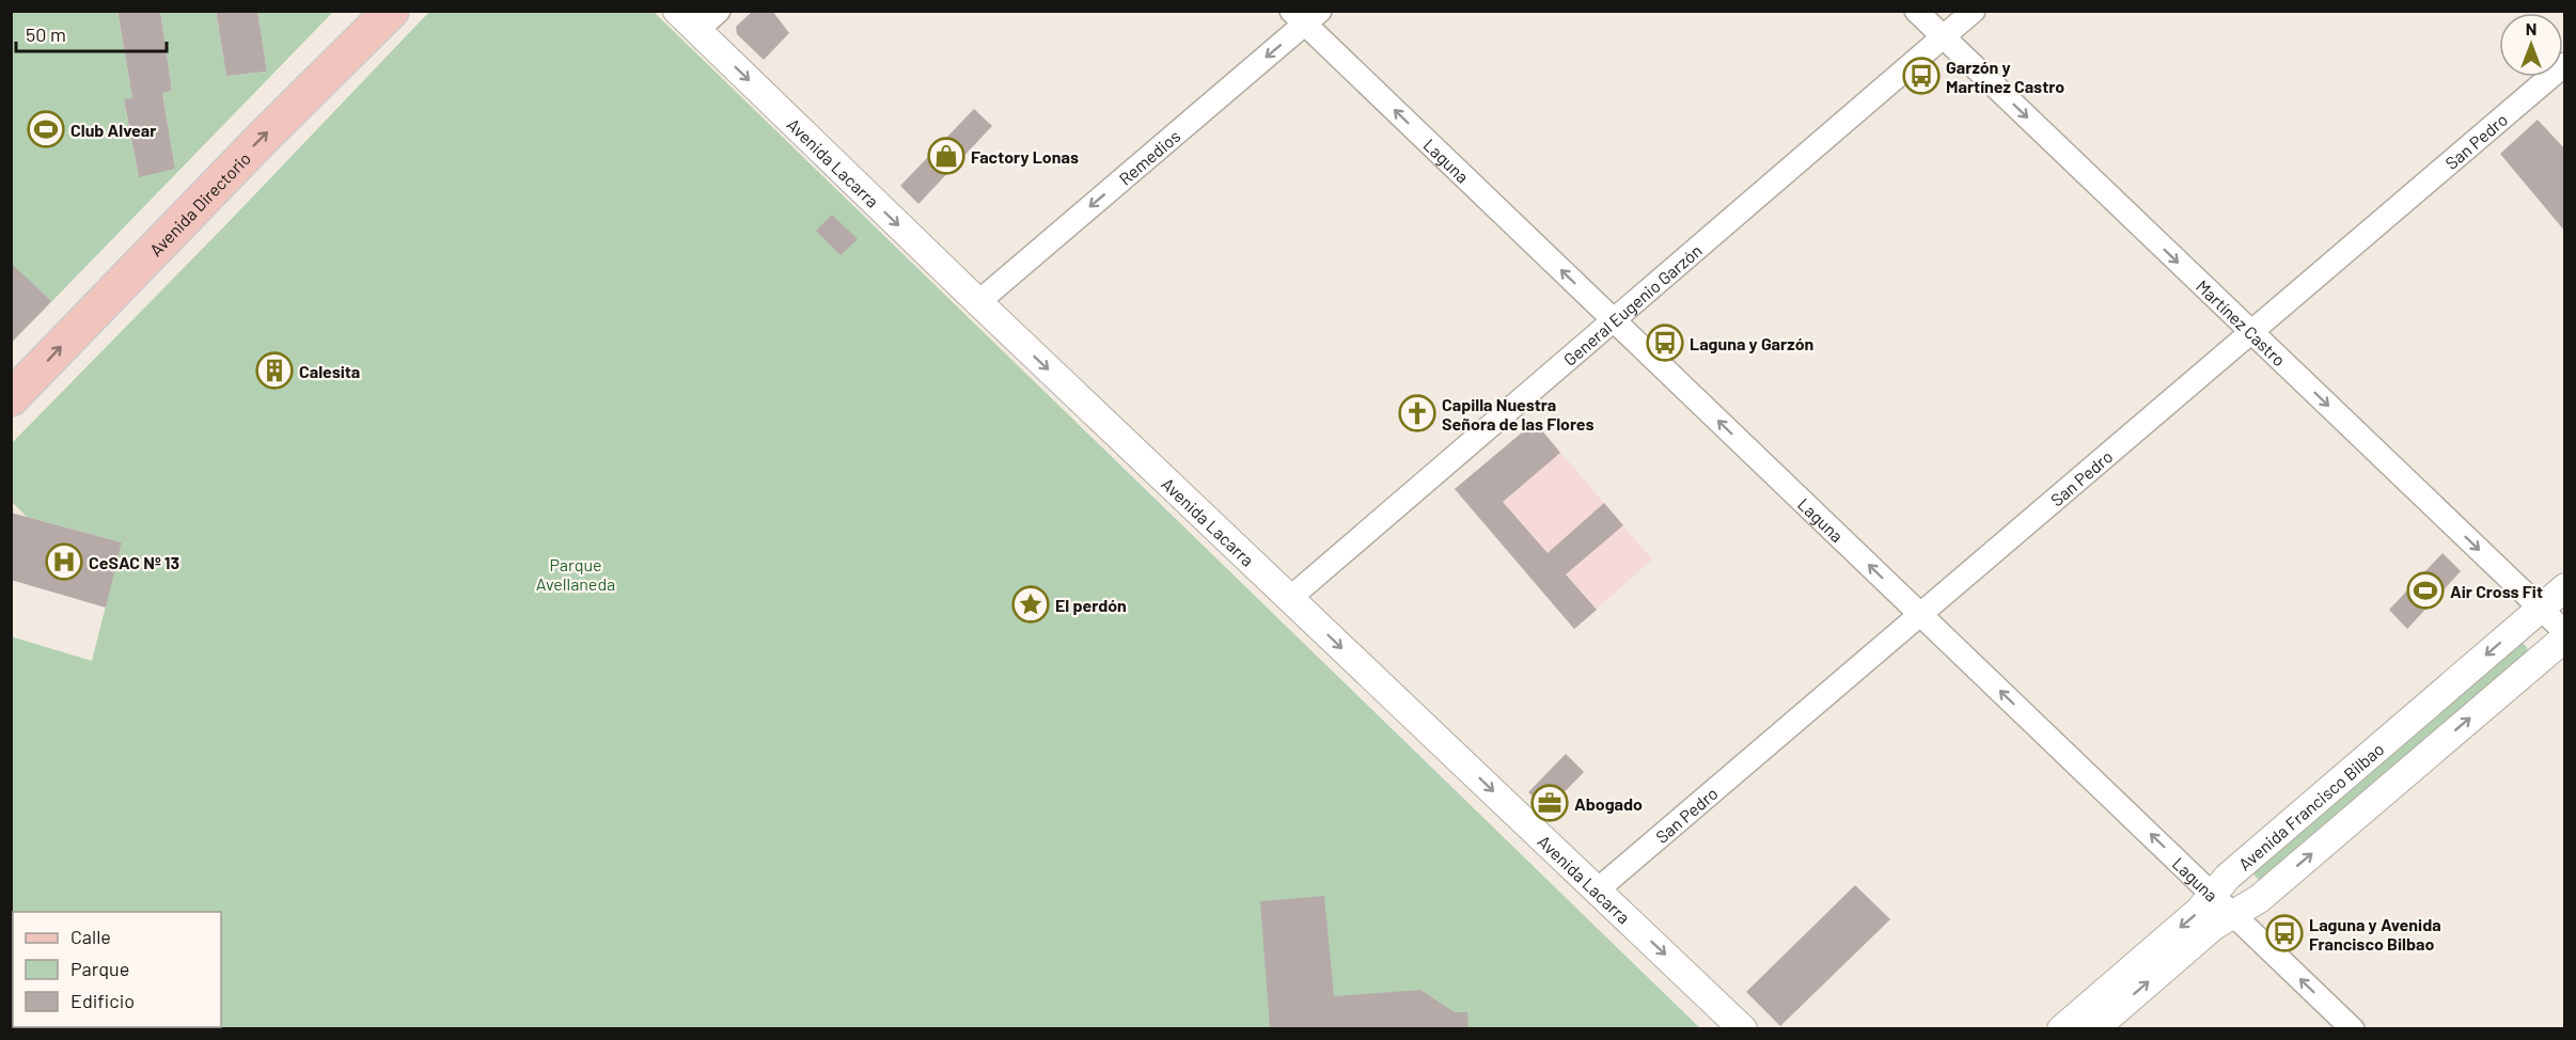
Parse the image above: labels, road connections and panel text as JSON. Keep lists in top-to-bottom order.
{
  "streets": {
    "main road": ["Avenida Directorio"],
    "street": [
      "San Pedro",
      "Remedios",
      "Laguna",
      "Avenida Lacarra",
      "General Eugenio Garzón",
      "Martínez Castro",
      "Avenida Francisco Bilbao"
    ]
  },
  "crossings": [
    ["San Pedro", "Laguna"],
    ["San Pedro", "Avenida Lacarra"],
    ["San Pedro", "Martínez Castro"],
    ["Remedios", "Laguna"],
    ["Remedios", "Avenida Lacarra"],
    ["Laguna", "General Eugenio Garzón"],
    ["Laguna", "Avenida Francisco Bilbao"],
    ["Avenida Lacarra", "General Eugenio Garzón"],
    ["General Eugenio Garzón", "Martínez Castro"],
    ["Martínez Castro", "Avenida Francisco Bilbao"]
  ],
  "one_way": [
    "Remedios",
    "Laguna",
    "Avenida Lacarra",
    "Avenida Directorio",
    "Martínez Castro"
  ],
  "parks": ["Parque Avellaneda"],
  "places": {
    "bus stop": ["Garzón y Martínez Castro", "Laguna y Garzón", "Laguna y Avenida Francisco Bilbao"],
    "sports": ["Club Alvear", "Air Cross Fit"],
    "shop": ["Factory Lonas"],
    "building": ["Calesita"],
    "church": ["Capilla Nuestra Señora de las Flores"],
    "hospital": ["CeSAC Nº 13"],
    "place": ["El perdón"],
    "office": ["Abogado"]
  },
  "legend": ["Calle", "Parque", "Edificio"],
  "scale_bar": "50 m",
  "north": "top"
}
